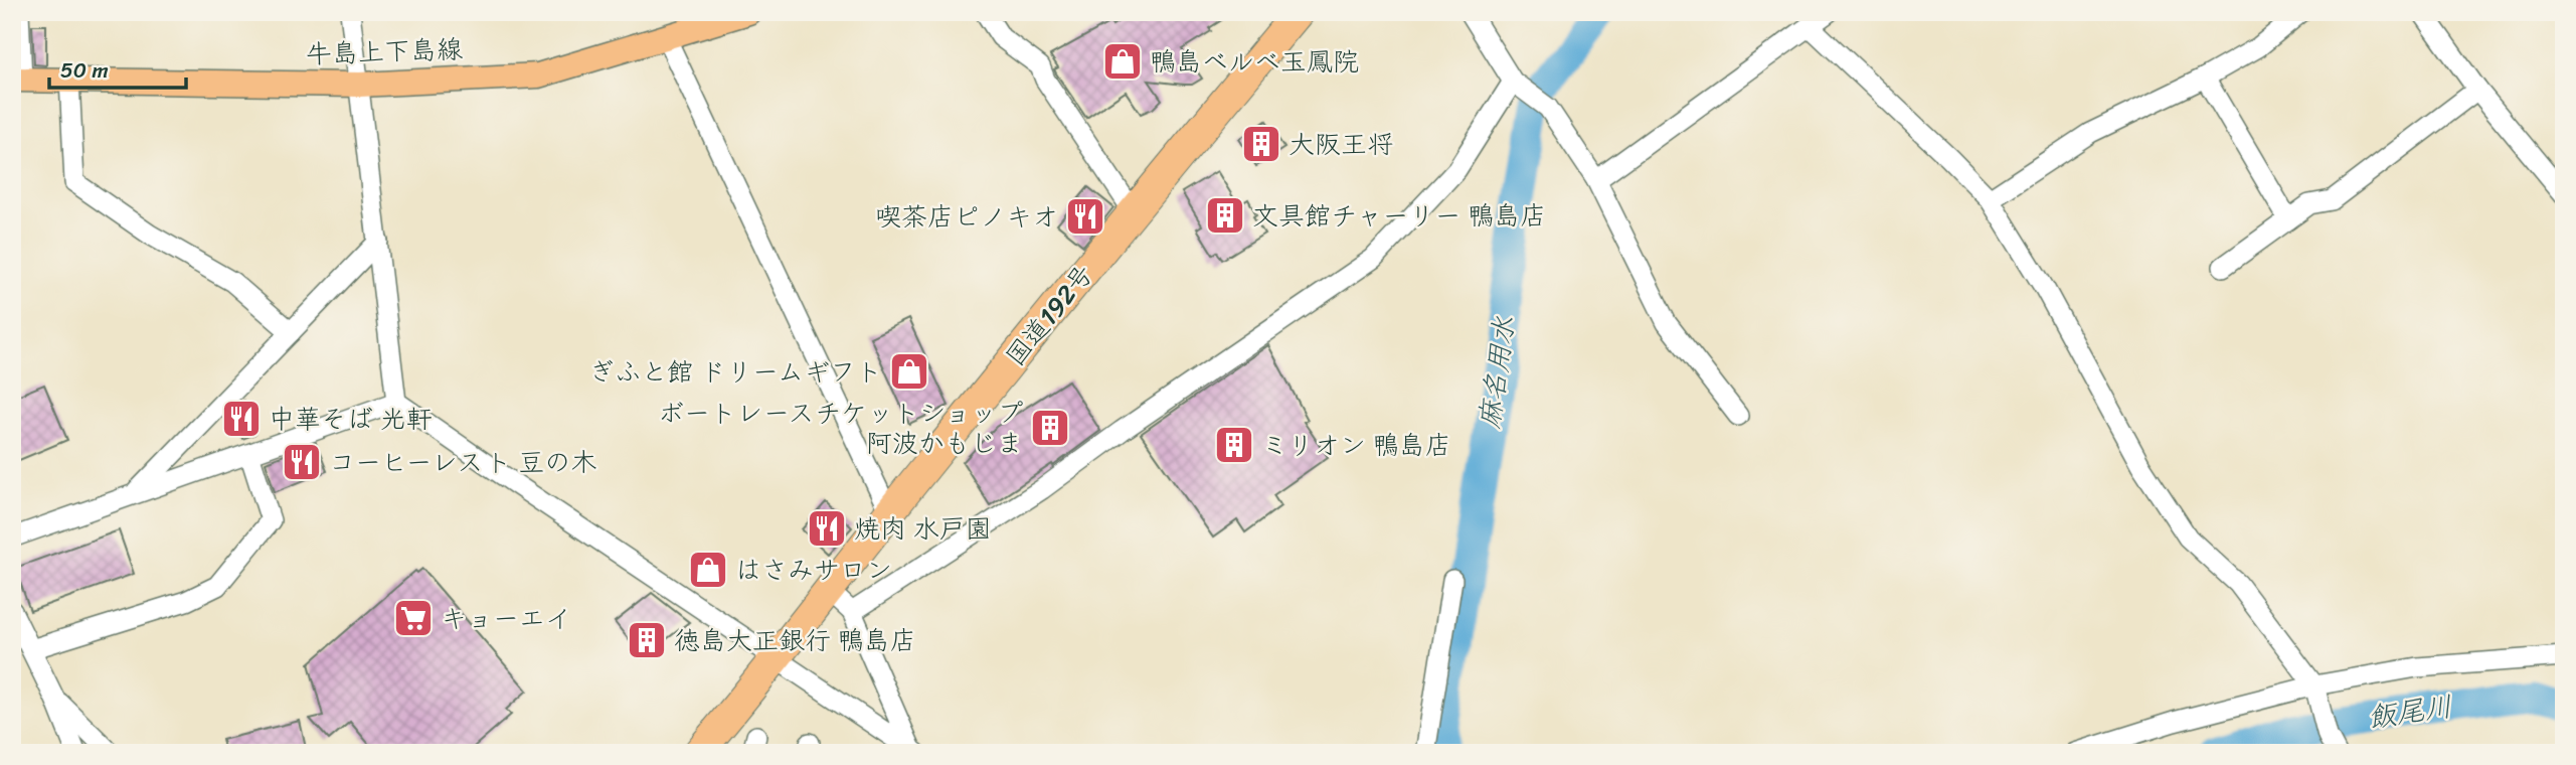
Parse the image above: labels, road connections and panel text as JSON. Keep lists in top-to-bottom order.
{
  "streets": {
    "highway": ["国道192号"],
    "main road": ["牛島上下島線"]
  },
  "water": ["麻名用水", "飯尾川"],
  "places": {
    "shop": ["鴨島ベルベ玉鳳院", "ぎふと館 ドリームギフト", "はさみサロン"],
    "building": [
      "大阪王将",
      "文具館チャーリー 鴨島店",
      "ボートレースチケットショップ 阿波かもじま",
      "ミリオン 鴨島店",
      "徳島大正銀行 鴨島店"
    ],
    "restaurant": [
      "喫茶店ピノキオ",
      "中華そば 光軒",
      "コーヒーレスト 豆の木",
      "焼肉 水戸園"
    ],
    "supermarket": ["キョーエイ"]
  },
  "scale_bar": "50 m"
}
